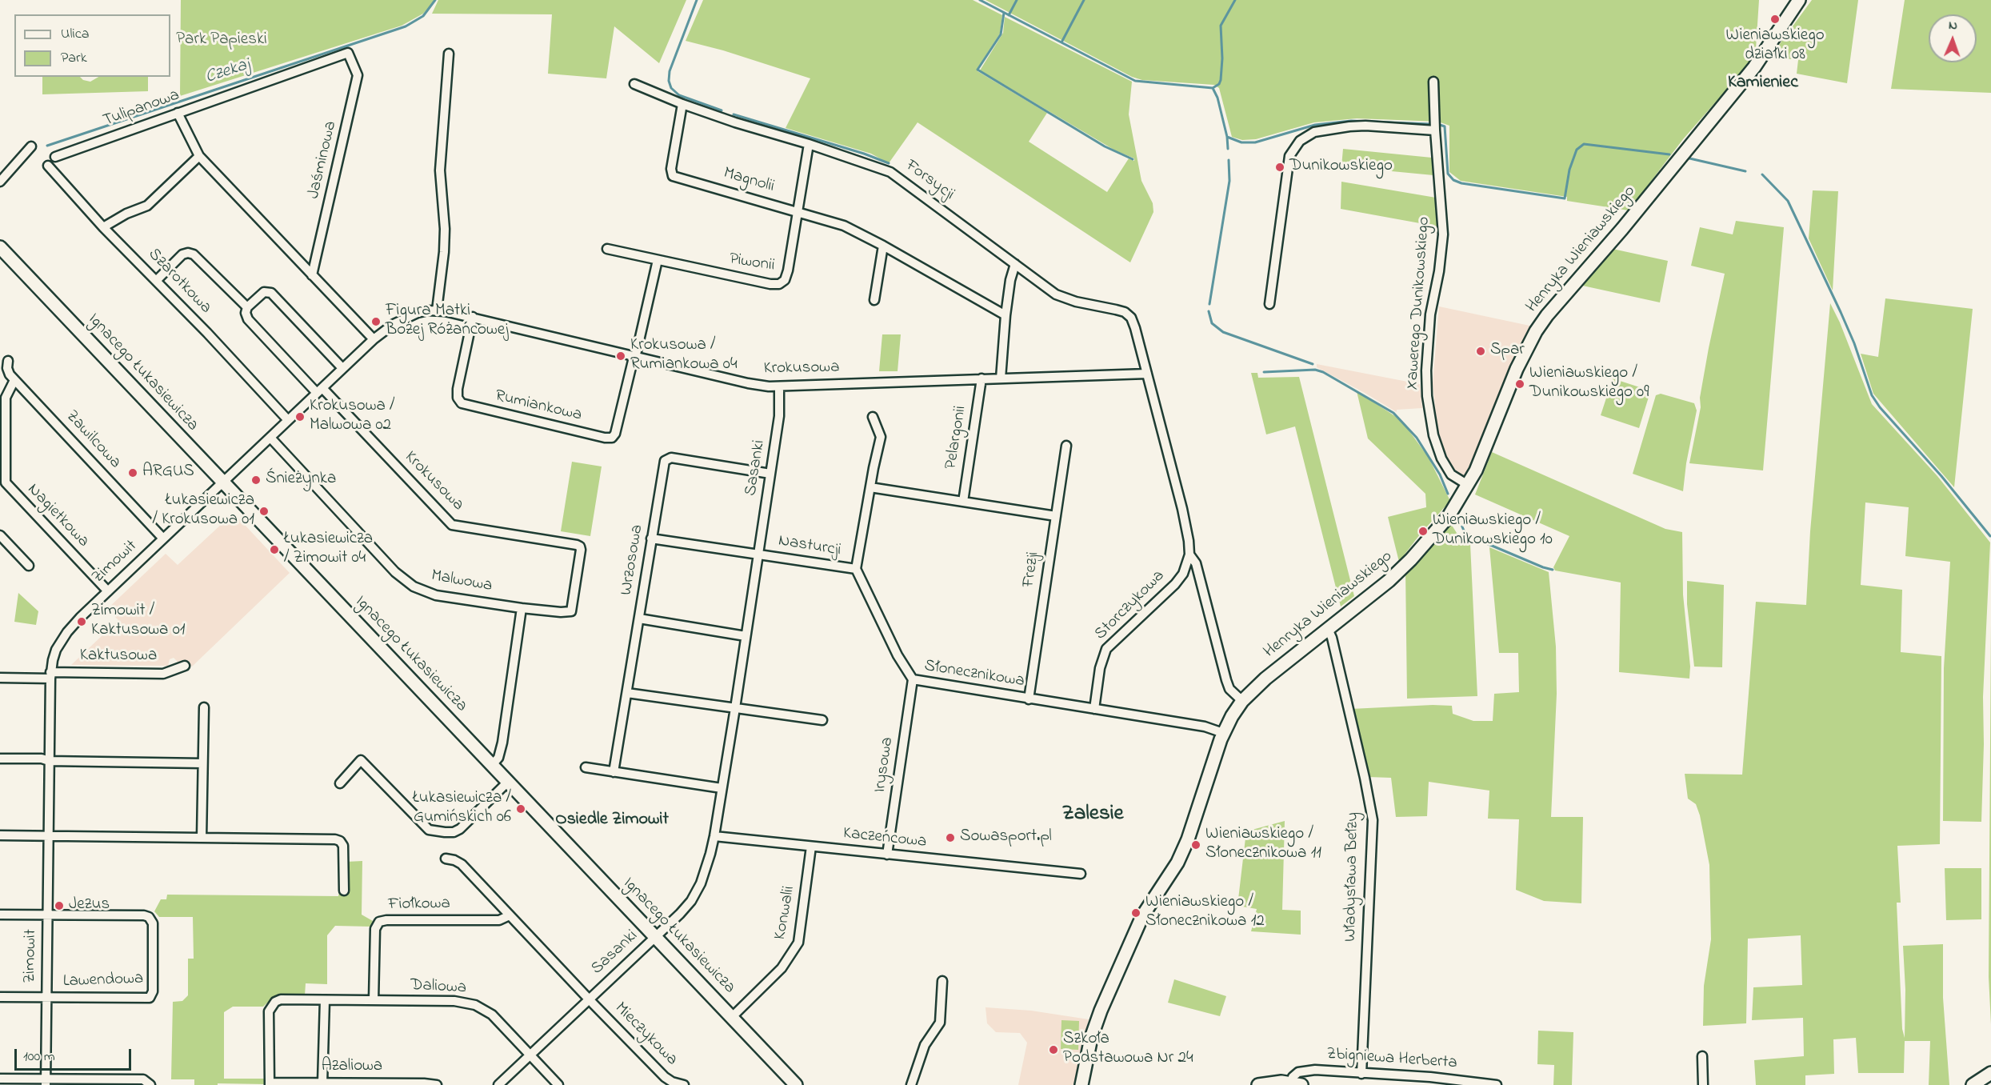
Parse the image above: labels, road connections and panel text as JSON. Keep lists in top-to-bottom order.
{
  "streets": {
    "street": [
      "Tulipanowa",
      "Jaśminowa",
      "Magnolii",
      "Forsycji",
      "Henryka Wieniawskiego",
      "Piwonii",
      "Szarotkowa",
      "Xawerego Dunikowskiego",
      "Krokusowa",
      "Ignacego Łukasiewicza",
      "Rumiankowa",
      "Pelargonii",
      "Zawilcowa",
      "Sasanki",
      "Nagietkowa",
      "Nasturcji",
      "Wrzosowa",
      "Zimowit",
      "Frezji",
      "Malwowa",
      "Storczykowa",
      "Kaktusowa",
      "Słonecznikowa",
      "Irysowa",
      "Kaczeńcowa",
      "Władysława Bełzy",
      "Fiołkowa",
      "Konwalii",
      "Lawendowa",
      "Daliowa",
      "Mieczykowa",
      "Zbigniewa Herberta",
      "Azaliowa"
    ]
  },
  "crossings": [
    ["Tulipanowa", "Jaśminowa"],
    ["Magnolii", "Forsycji"],
    ["Magnolii", "Piwonii"],
    ["Forsycji", "Piwonii"],
    ["Forsycji", "Krokusowa"],
    ["Forsycji", "Storczykowa"],
    ["Henryka Wieniawskiego", "Xawerego Dunikowskiego"],
    ["Henryka Wieniawskiego", "Storczykowa"],
    ["Henryka Wieniawskiego", "Słonecznikowa"],
    ["Henryka Wieniawskiego", "Władysława Bełzy"],
    ["Szarotkowa", "Krokusowa"],
    ["Krokusowa", "Ignacego Łukasiewicza"],
    ["Krokusowa", "Rumiankowa"],
    ["Krokusowa", "Pelargonii"],
    ["Krokusowa", "Sasanki"],
    ["Krokusowa", "Zimowit"],
    ["Krokusowa", "Malwowa"],
    ["Krokusowa", "Storczykowa"],
    ["Ignacego Łukasiewicza", "Sasanki"],
    ["Ignacego Łukasiewicza", "Zimowit"],
    ["Ignacego Łukasiewicza", "Konwalii"],
    ["Zawilcowa", "Nagietkowa"],
    ["Zawilcowa", "Zimowit"],
    ["Sasanki", "Nasturcji"],
    ["Sasanki", "Wrzosowa"],
    ["Sasanki", "Kaczeńcowa"],
    ["Sasanki", "Daliowa"],
    ["Sasanki", "Mieczykowa"],
    ["Nagietkowa", "Zimowit"],
    ["Nasturcji", "Słonecznikowa"],
    ["Zimowit", "Kaktusowa"],
    ["Zimowit", "Lawendowa"],
    ["Frezji", "Słonecznikowa"],
    ["Storczykowa", "Słonecznikowa"],
    ["Słonecznikowa", "Irysowa"],
    ["Irysowa", "Kaczeńcowa"],
    ["Kaczeńcowa", "Konwalii"],
    ["Władysława Bełzy", "Zbigniewa Herberta"],
    ["Fiołkowa", "Daliowa"],
    ["Daliowa", "Azaliowa"]
  ],
  "districts": ["Kamieniec", "Zalesie", "Osiedle Zimowit"],
  "water": ["Czekaj"],
  "parks": ["Park Papieski"],
  "places": [
    "Wieniawskiego działki 08",
    "Dunikowskiego",
    "Figura Matki Bożej Różańcowej",
    "Spar",
    "Krokusowa / Rumiankowa 04",
    "Wieniawskiego / Dunikowskiego 09",
    "Krokusowa / Malwowa 02",
    "ARGUS",
    "Śnieżynka",
    "Łukasiewicza / Krokusowa 01",
    "Wieniawskiego / Dunikowskiego 10",
    "Łukasiewicza / Zimowit 04",
    "Zimowit / Kaktusowa 01",
    "Łukasiewicza / Gumińskich 06",
    "Sowasport.pl",
    "Wieniawskiego / Słonecznikowa 11",
    "Jezus",
    "Wieniawskiego / Słonecznikowa 12",
    "Szkoła Podstawowa Nr 24"
  ],
  "legend": ["Ulica", "Park"],
  "scale_bar": "100 m",
  "north": "top"
}
